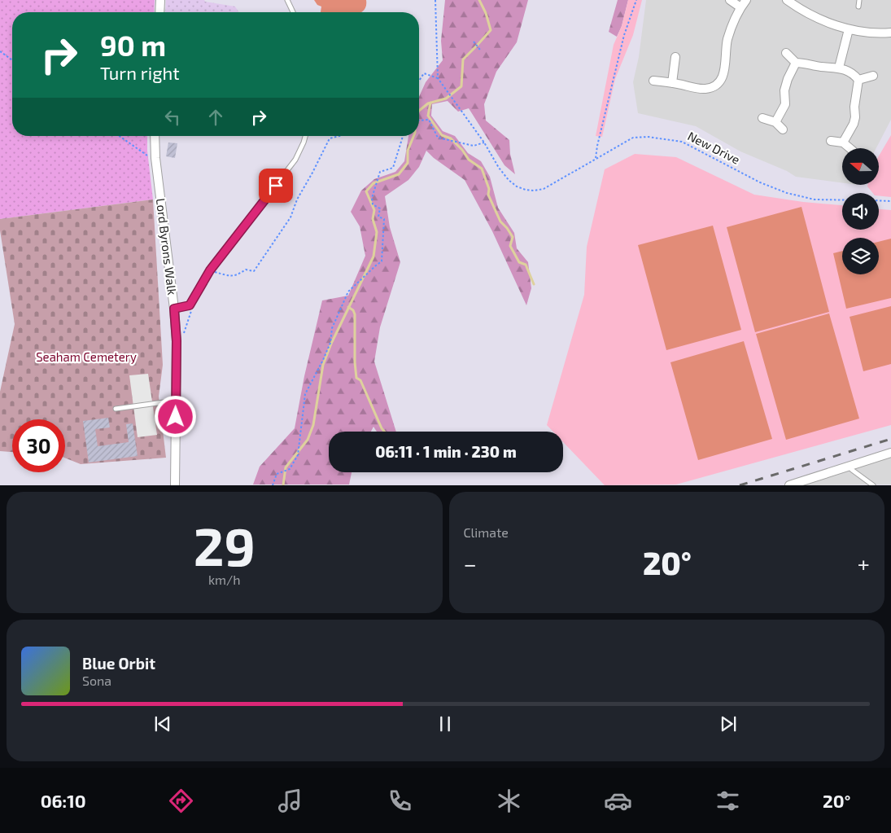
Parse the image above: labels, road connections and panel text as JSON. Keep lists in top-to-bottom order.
{
  "streets": {
    "street": ["Lord Byrons Walk"],
    "path": ["New Drive"]
  },
  "parks": ["Seaham Cemetery"],
  "north": "left",
  "page": {
    "turn": ["90 m", "Turn right"],
    "limit": "30",
    "trip": "06:11 · 1 min · 230 m",
    "tile": [
      ["29", "km/h"],
      "Climate"
    ],
    "heat": ["−", "20°", "+"],
    "song": ["Blue Orbit", "Sona"],
    "tabs": ["06:10", "20°"]
  }
}
